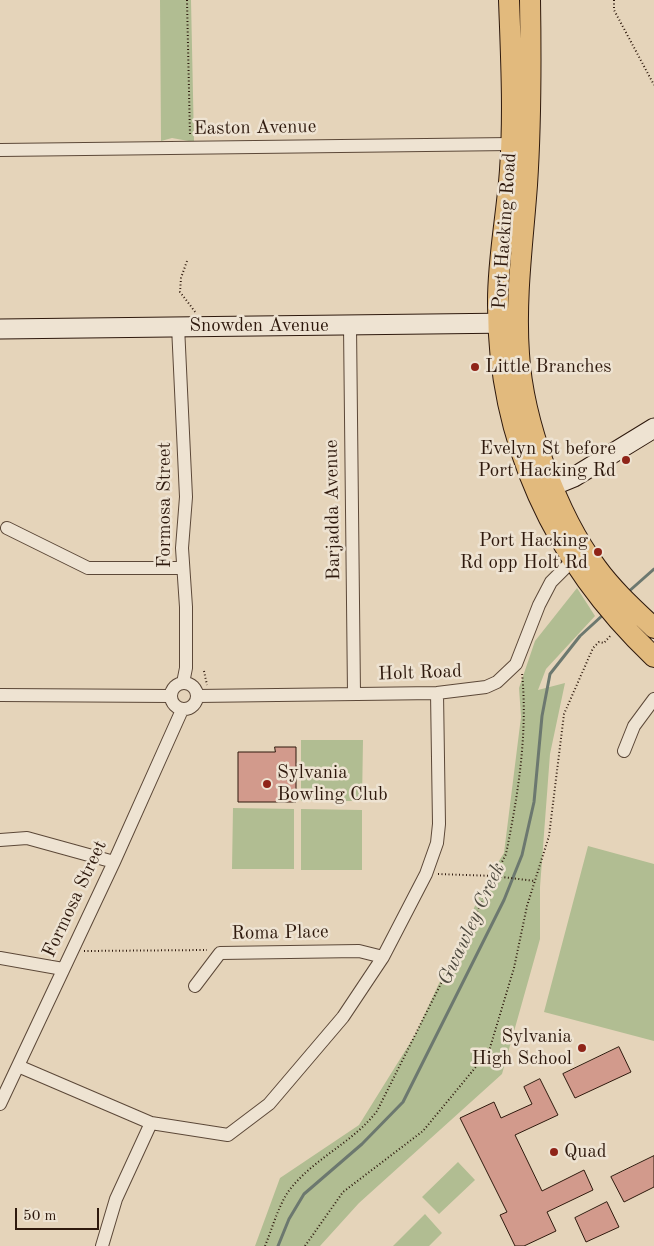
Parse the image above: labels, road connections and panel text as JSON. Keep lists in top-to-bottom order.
{
  "streets": {
    "main road": ["Port Hacking Road"],
    "street": [
      "Easton Avenue",
      "Snowden Avenue",
      "Formosa Street",
      "Barjadda Avenue",
      "Holt Road",
      "Roma Place"
    ]
  },
  "crossings": [
    ["Easton Avenue", "Port Hacking Road"],
    ["Port Hacking Road", "Snowden Avenue"],
    ["Port Hacking Road", "Holt Road"],
    ["Snowden Avenue", "Formosa Street"],
    ["Snowden Avenue", "Barjadda Avenue"],
    ["Formosa Street", "Holt Road"],
    ["Barjadda Avenue", "Holt Road"]
  ],
  "water": ["Gwawley Creek"],
  "places": [
    "Little Branches",
    "Evelyn St before Port Hacking Rd",
    "Port Hacking Rd opp Holt Rd",
    "Sylvania Bowling Club",
    "Sylvania High School",
    "Quad"
  ],
  "scale_bar": "50 m"
}
